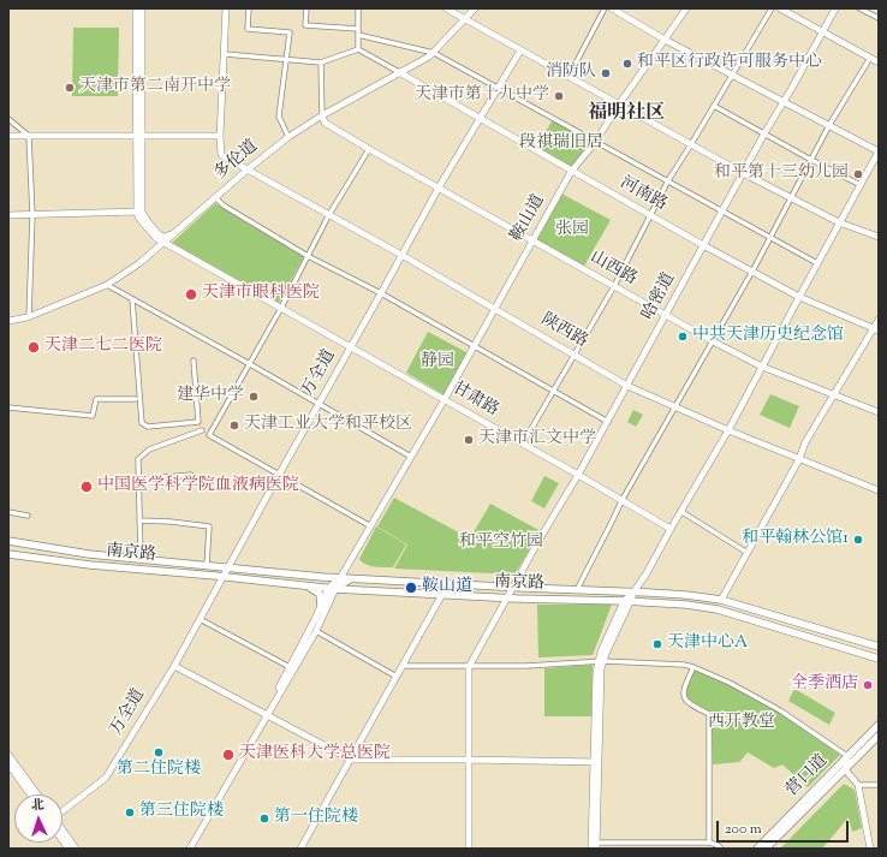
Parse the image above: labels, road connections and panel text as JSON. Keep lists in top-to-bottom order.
{
  "streets": {
    "main road": ["南京路", "营口道"],
    "street": [
      "多伦道",
      "河南路",
      "鞍山道",
      "山西路",
      "哈密道",
      "陕西路",
      "万全道",
      "甘肃路"
    ]
  },
  "crossings": [
    ["多伦道", "河南路"],
    ["多伦道", "山西路"],
    ["多伦道", "陕西路"],
    ["多伦道", "甘肃路"],
    ["河南路", "鞍山道"],
    ["河南路", "哈密道"],
    ["河南路", "万全道"],
    ["鞍山道", "山西路"],
    ["鞍山道", "陕西路"],
    ["鞍山道", "甘肃路"],
    ["鞍山道", "南京路"],
    ["山西路", "哈密道"],
    ["山西路", "万全道"],
    ["哈密道", "陕西路"],
    ["哈密道", "甘肃路"],
    ["哈密道", "南京路"],
    ["陕西路", "万全道"],
    ["万全道", "甘肃路"],
    ["万全道", "南京路"]
  ],
  "districts": ["福明社区"],
  "parks": [
    "段祺瑞旧居",
    "张园",
    "静园",
    "和平空竹园",
    "西开教堂"
  ],
  "places": [
    "和平区行政许可服务中心",
    "消防队",
    "天津市第二南开中学",
    "天津市第十九中学",
    "和平第十三幼儿园",
    "天津市眼科医院",
    "中共天津历史纪念馆",
    "天津二七二医院",
    "建华中学",
    "天津工业大学和平校区",
    "天津市汇文中学",
    "中国医学科学院血液病医院",
    "和平翰林公馆1",
    "鞍山道",
    "天津中心A",
    "全季酒店",
    "第二住院楼",
    "天津医科大学总医院",
    "第三住院楼",
    "第一住院楼"
  ],
  "scale_bar": "200 m",
  "north": "top"
}
